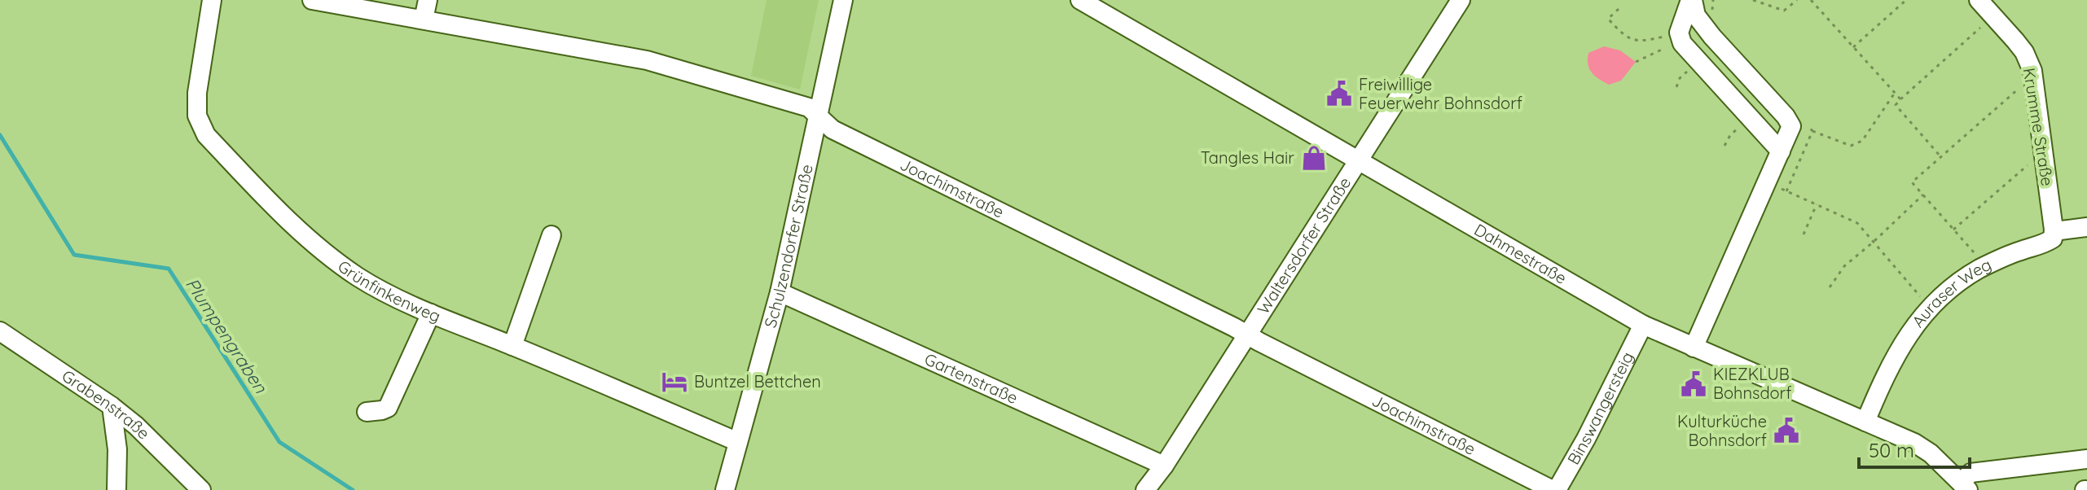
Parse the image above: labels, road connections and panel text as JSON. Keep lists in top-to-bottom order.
{
  "streets": {
    "street": [
      "Krumme Straße",
      "Joachimstraße",
      "Schulzendorfer Straße",
      "Waltersdorfer Straße",
      "Dahmestraße",
      "Grünfinkenweg",
      "Auraser Weg",
      "Gartenstraße",
      "Grabenstraße",
      "Binswangersteig"
    ]
  },
  "crossings": [
    ["Krumme Straße", "Auraser Weg"],
    ["Joachimstraße", "Schulzendorfer Straße"],
    ["Joachimstraße", "Waltersdorfer Straße"],
    ["Joachimstraße", "Binswangersteig"],
    ["Schulzendorfer Straße", "Grünfinkenweg"],
    ["Schulzendorfer Straße", "Gartenstraße"],
    ["Waltersdorfer Straße", "Dahmestraße"],
    ["Waltersdorfer Straße", "Gartenstraße"],
    ["Dahmestraße", "Auraser Weg"],
    ["Dahmestraße", "Binswangersteig"]
  ],
  "water": ["Plumpengraben"],
  "places": {
    "public building": ["Freiwillige Feuerwehr Bohnsdorf", "KIEZKLUB Bohnsdorf", "Kulturküche Bohnsdorf"],
    "shop": ["Tangles Hair"],
    "hotel": ["Buntzel Bettchen"]
  },
  "scale_bar": "50 m"
}
